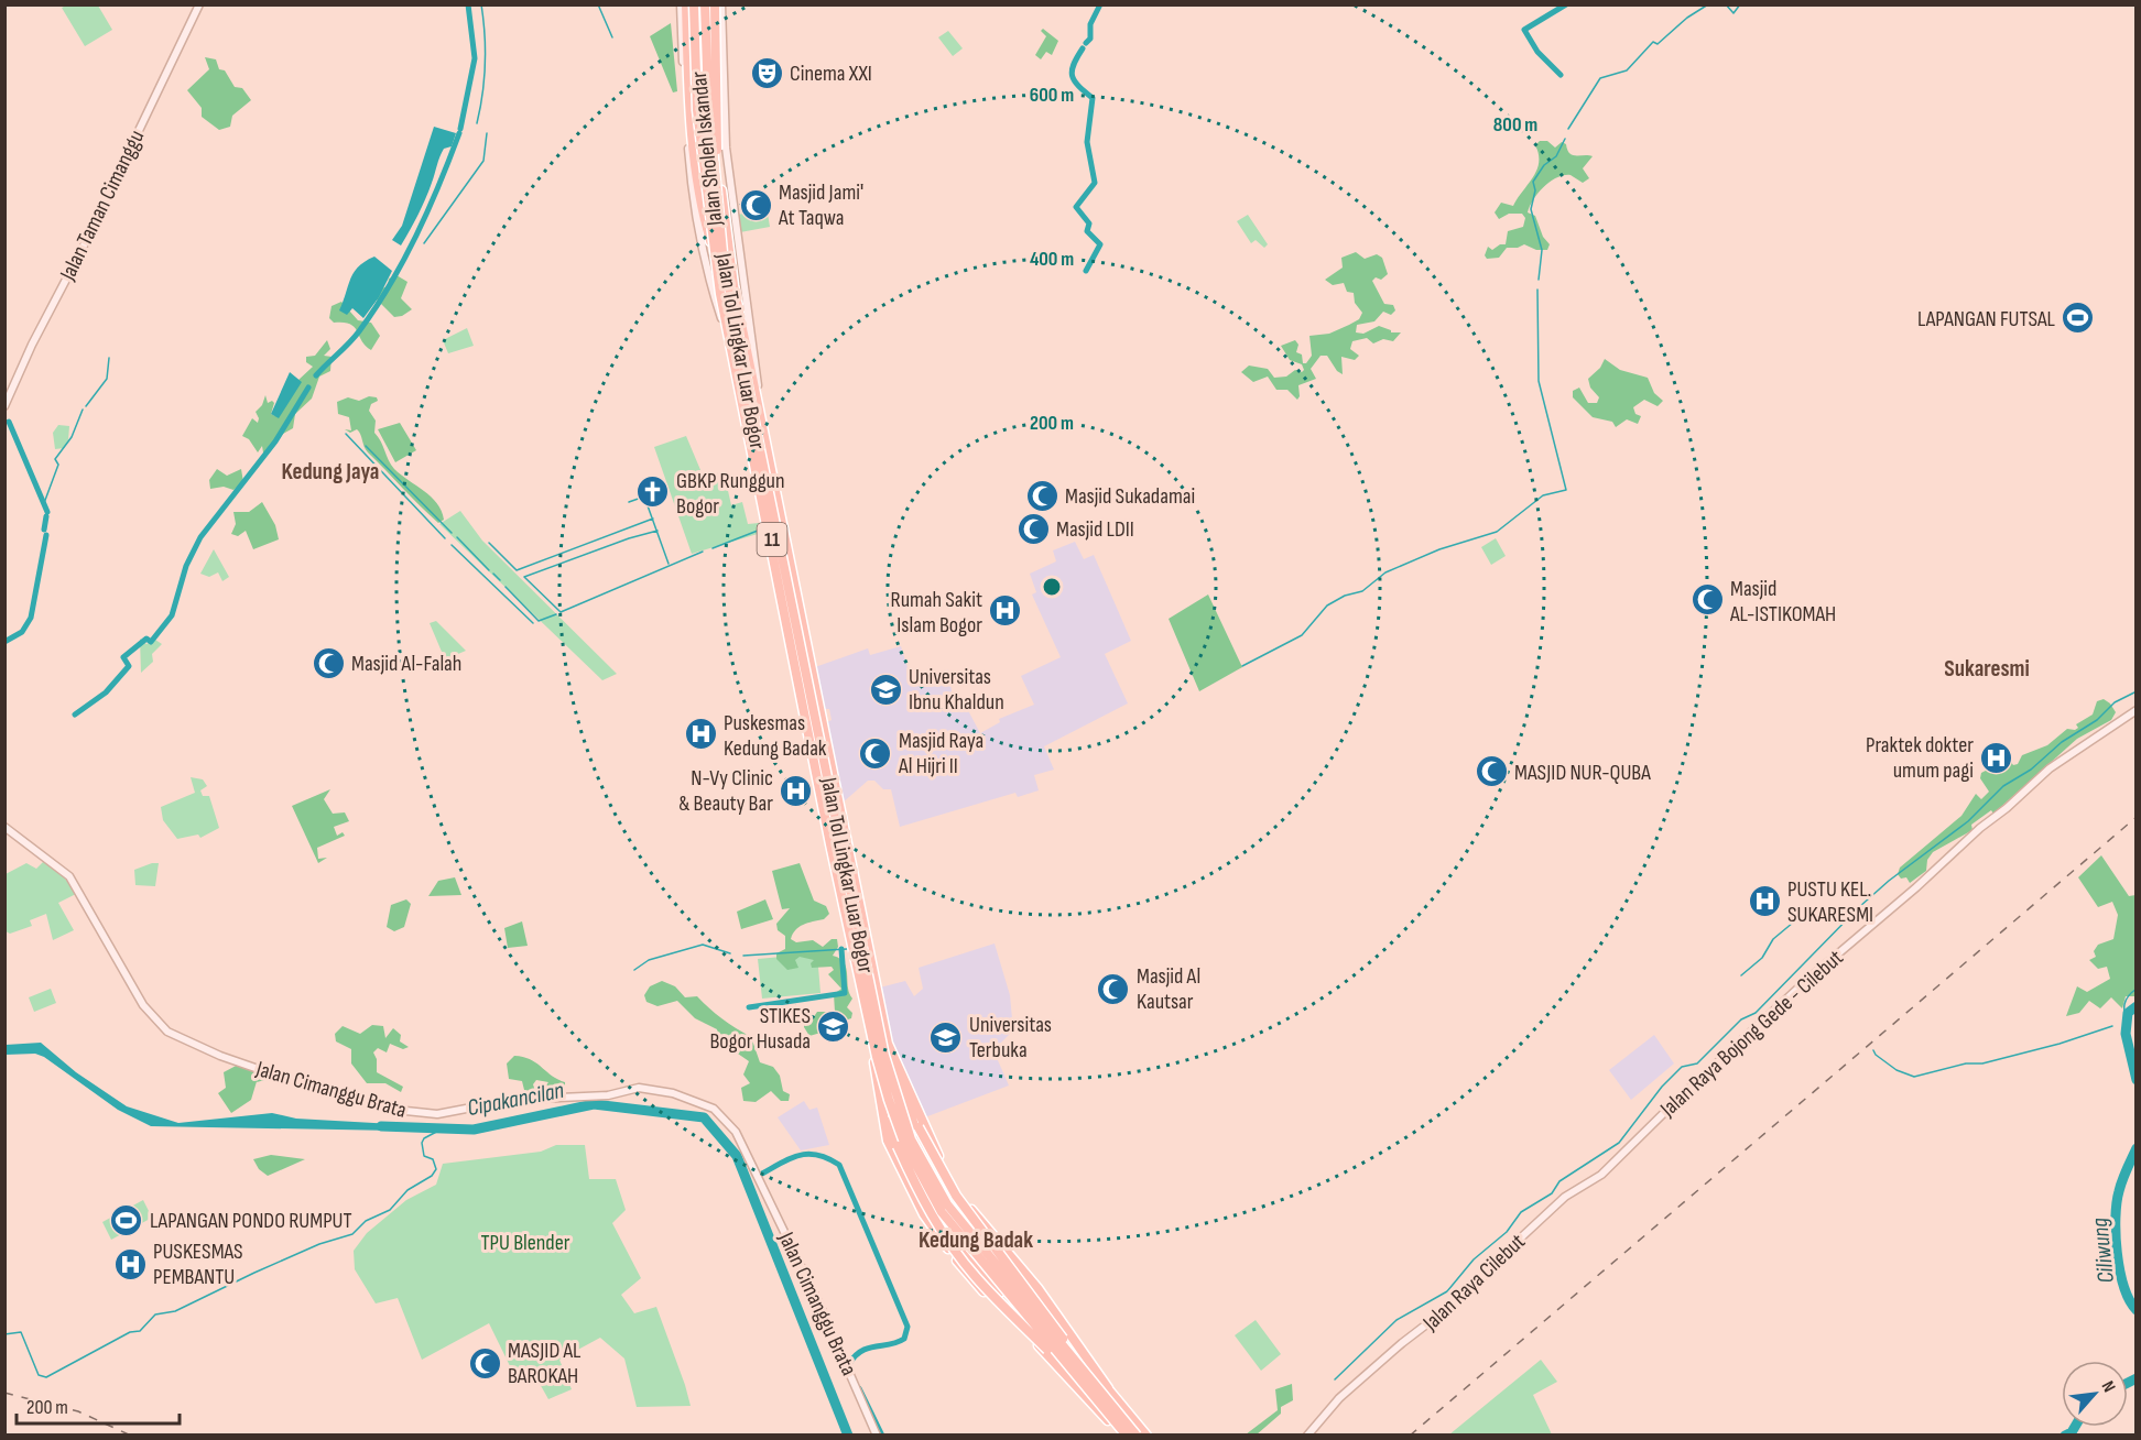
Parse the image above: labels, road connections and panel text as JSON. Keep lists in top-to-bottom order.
{
  "streets": {
    "highway": ["Jalan Sholeh Iskandar", "Jalan Tol Lingkar Luar Bogor", "11"],
    "street": [
      "Jalan Taman Cimanggu",
      "Jalan Raya Bojong Gede - Cilebut",
      "Jalan Cimanggu Brata",
      "Jalan Raya Cilebut"
    ]
  },
  "crossings": [
    ["Jalan Sholeh Iskandar", "Jalan Tol Lingkar Luar Bogor"],
    ["Jalan Raya Bojong Gede - Cilebut", "Jalan Raya Cilebut"]
  ],
  "districts": ["Kedung Jaya", "Sukaresmi", "Kedung Badak"],
  "water": ["Cipakancilan", "Ciliwung"],
  "parks": ["TPU Blender"],
  "places": {
    "theatre": ["Cinema XXI"],
    "mosque": [
      "Masjid Jami' At Taqwa",
      "Masjid Sukadamai",
      "Masjid LDII",
      "Masjid AL-ISTIKOMAH",
      "Masjid Al-Falah",
      "Masjid Raya Al Hijri II",
      "MASJID NUR-QUBA",
      "Masjid Al Kautsar",
      "MASJID AL BAROKAH"
    ],
    "sports": ["LAPANGAN FUTSAL", "LAPANGAN PONDO RUMPUT"],
    "church": ["GBKP Runggun Bogor"],
    "hospital": [
      "Rumah Sakit Islam Bogor",
      "Puskesmas Kedung Badak",
      "Praktek dokter umum pagi",
      "N-Vy Clinic & Beauty Bar",
      "PUSTU KEL. SUKARESMI",
      "PUSKESMAS PEMBANTU"
    ],
    "school or university": ["Universitas Ibnu Khaldun", "STIKES Bogor Husada", "Universitas Terbuka"]
  },
  "scale_bar": "200 m",
  "north": "top right",
  "rings": [
    "600 m",
    "800 m",
    "400 m",
    "200 m"
  ]
}
